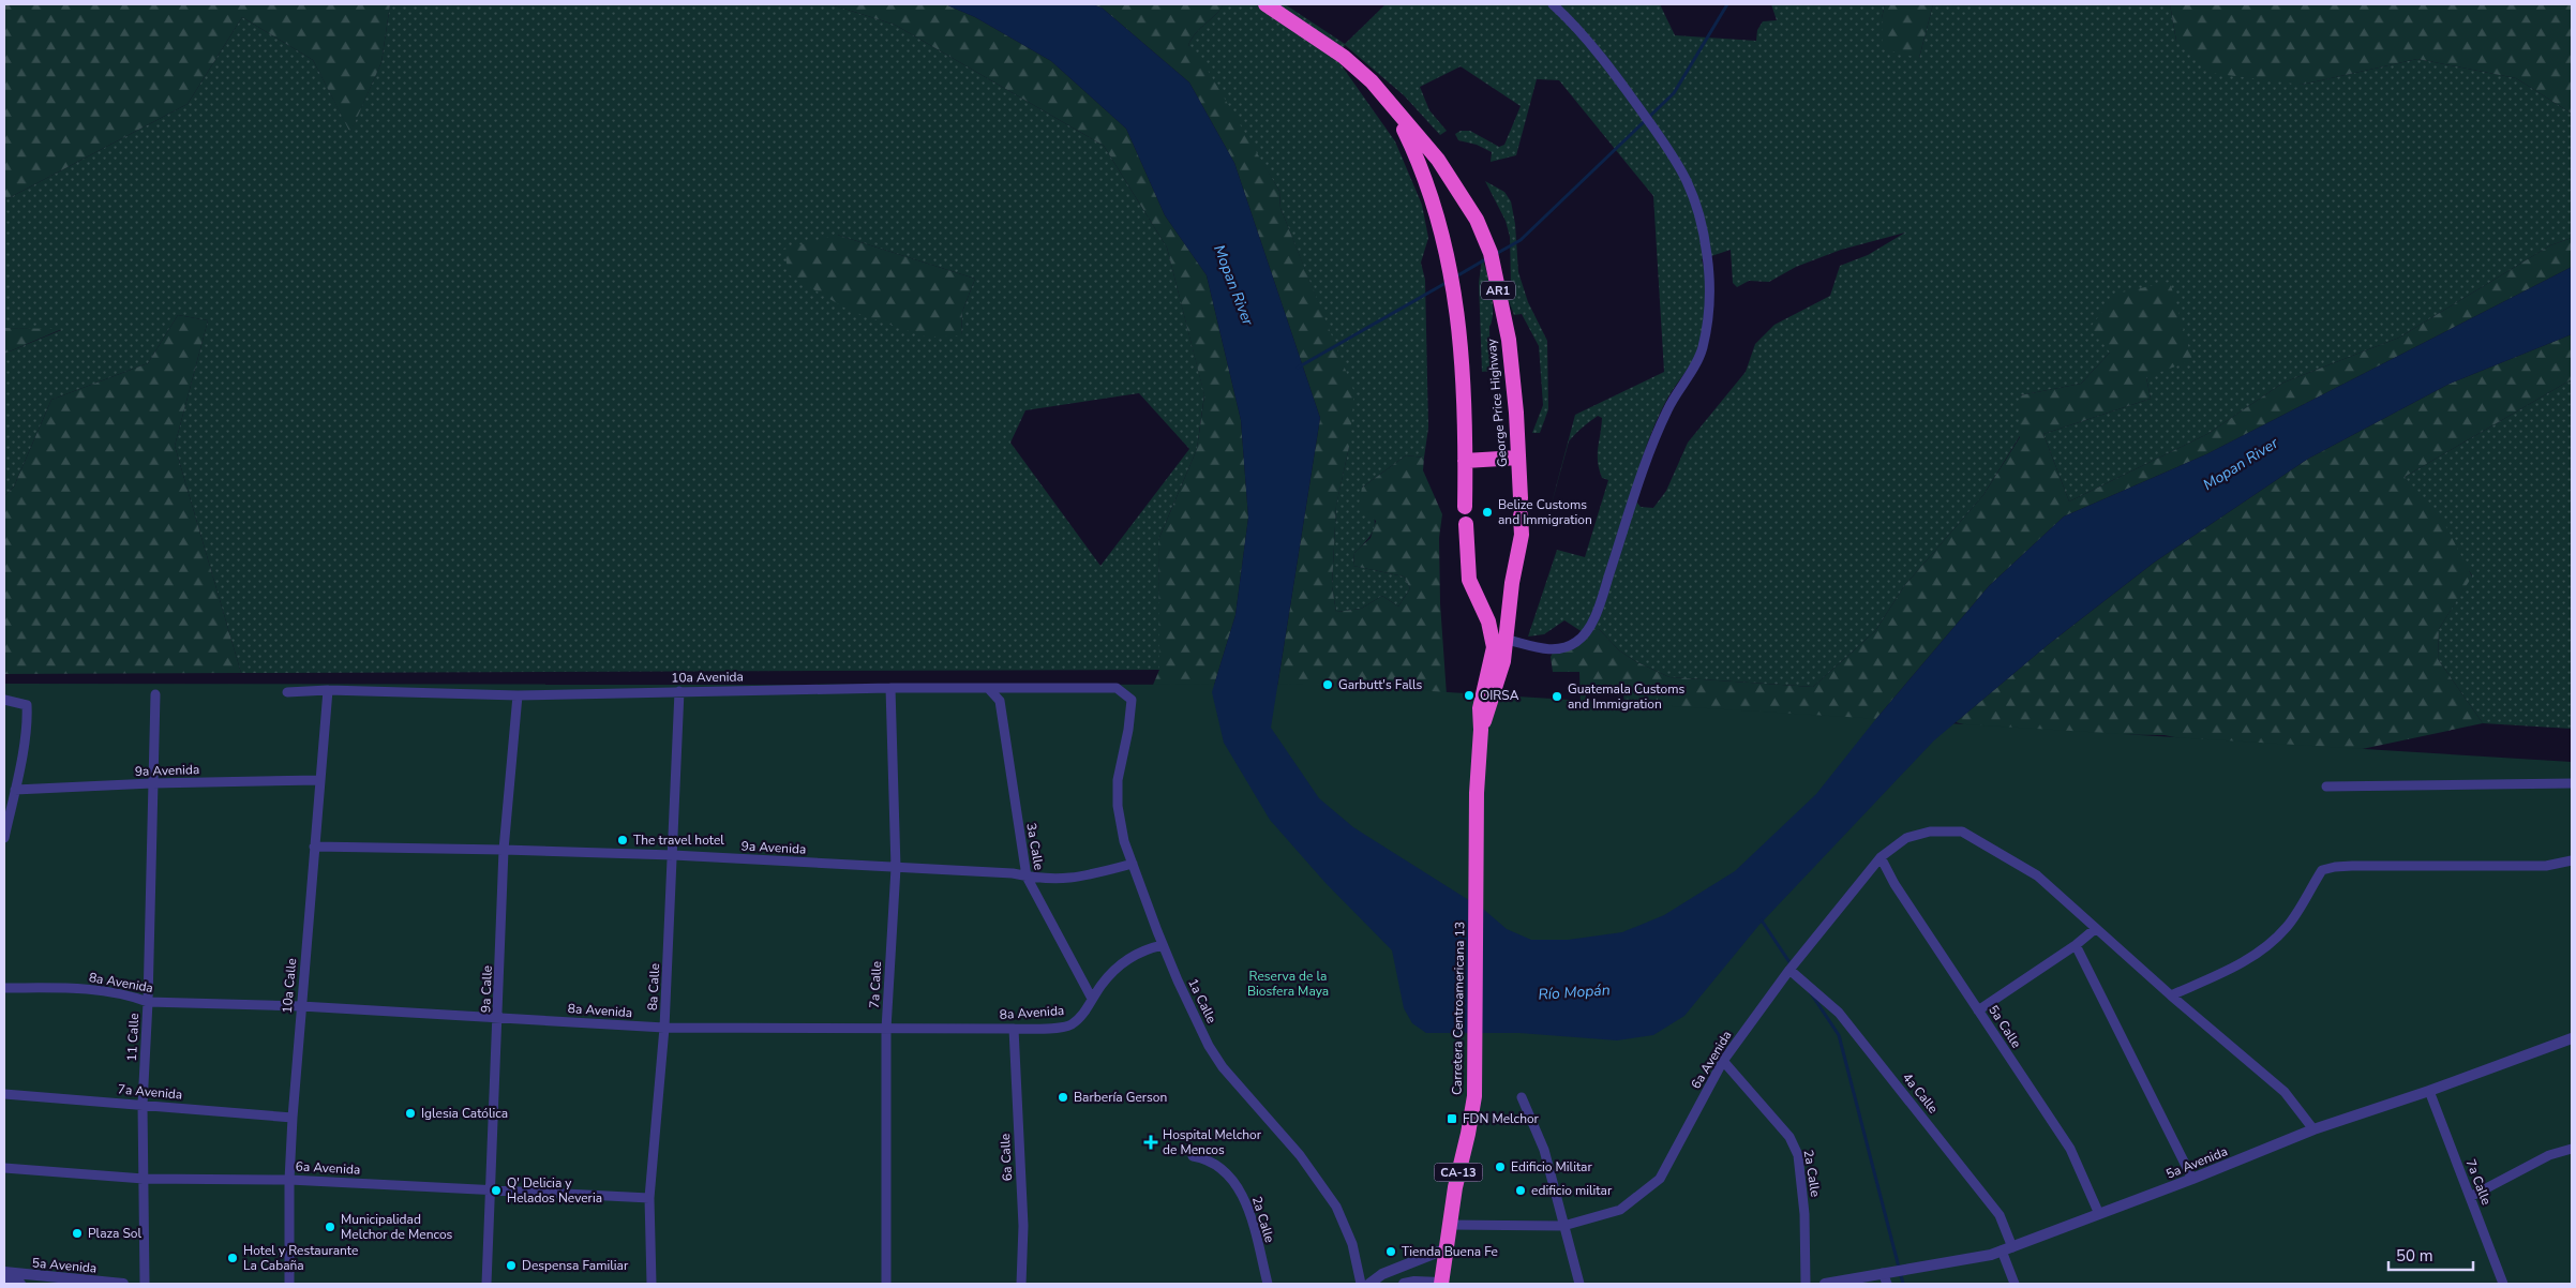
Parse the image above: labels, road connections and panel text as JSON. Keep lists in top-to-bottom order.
{
  "streets": {
    "highway": [
      "AR1",
      "George Price Highway",
      "Carretera Centroamericana 13",
      "CA-13"
    ],
    "street": [
      "10a Avenida",
      "9a Avenida",
      "3a Calle",
      "8a Avenida",
      "7a Calle",
      "10a Calle",
      "8a Calle",
      "9a Calle",
      "1a Calle",
      "5a Calle",
      "11 Calle",
      "6a Avenida",
      "7a Avenida",
      "4a Calle",
      "6a Calle",
      "5a Avenida",
      "2a Calle"
    ]
  },
  "crossings": [
    ["10a Avenida", "3a Calle"],
    ["10a Avenida", "7a Calle"],
    ["10a Avenida", "10a Calle"],
    ["10a Avenida", "8a Calle"],
    ["10a Avenida", "9a Calle"],
    ["10a Avenida", "1a Calle"],
    ["9a Avenida", "3a Calle"],
    ["9a Avenida", "7a Calle"],
    ["9a Avenida", "10a Calle"],
    ["9a Avenida", "8a Calle"],
    ["9a Avenida", "9a Calle"],
    ["9a Avenida", "1a Calle"],
    ["9a Avenida", "11 Calle"],
    ["3a Calle", "8a Avenida"],
    ["8a Avenida", "7a Calle"],
    ["8a Avenida", "10a Calle"],
    ["8a Avenida", "8a Calle"],
    ["8a Avenida", "9a Calle"],
    ["8a Avenida", "1a Calle"],
    ["8a Avenida", "11 Calle"],
    ["8a Avenida", "6a Calle"],
    ["7a Calle", "5a Avenida"],
    ["10a Calle", "6a Avenida"],
    ["10a Calle", "7a Avenida"],
    ["8a Calle", "6a Avenida"],
    ["9a Calle", "6a Avenida"],
    ["Carretera Centroamericana 13", "6a Avenida"],
    ["5a Calle", "6a Avenida"],
    ["5a Calle", "5a Avenida"],
    ["11 Calle", "6a Avenida"],
    ["11 Calle", "7a Avenida"],
    ["6a Avenida", "4a Calle"],
    ["6a Avenida", "2a Calle"],
    ["4a Calle", "5a Avenida"]
  ],
  "water": ["Mopan River", "Río Mopán"],
  "parks": ["Reserva de la Biosfera Maya"],
  "places": {
    "other": [
      "Belize Customs and Immigration",
      "Garbutt's Falls",
      "OIRSA",
      "Guatemala Customs and Immigration",
      "The travel hotel",
      "Barbería Gerson",
      "Iglesia Católica",
      "Edificio Militar",
      "Q' Delicia y Helados Neveria",
      "edificio militar",
      "Municipalidad Melchor de Mencos",
      "Plaza Sol",
      "Tienda Buena Fe",
      "Hotel y Restaurante La Cabaña",
      "Despensa Familiar"
    ],
    "transit": ["FDN Melchor"],
    "health": ["Hospital Melchor de Mencos"]
  },
  "scale_bar": "50 m"
}
